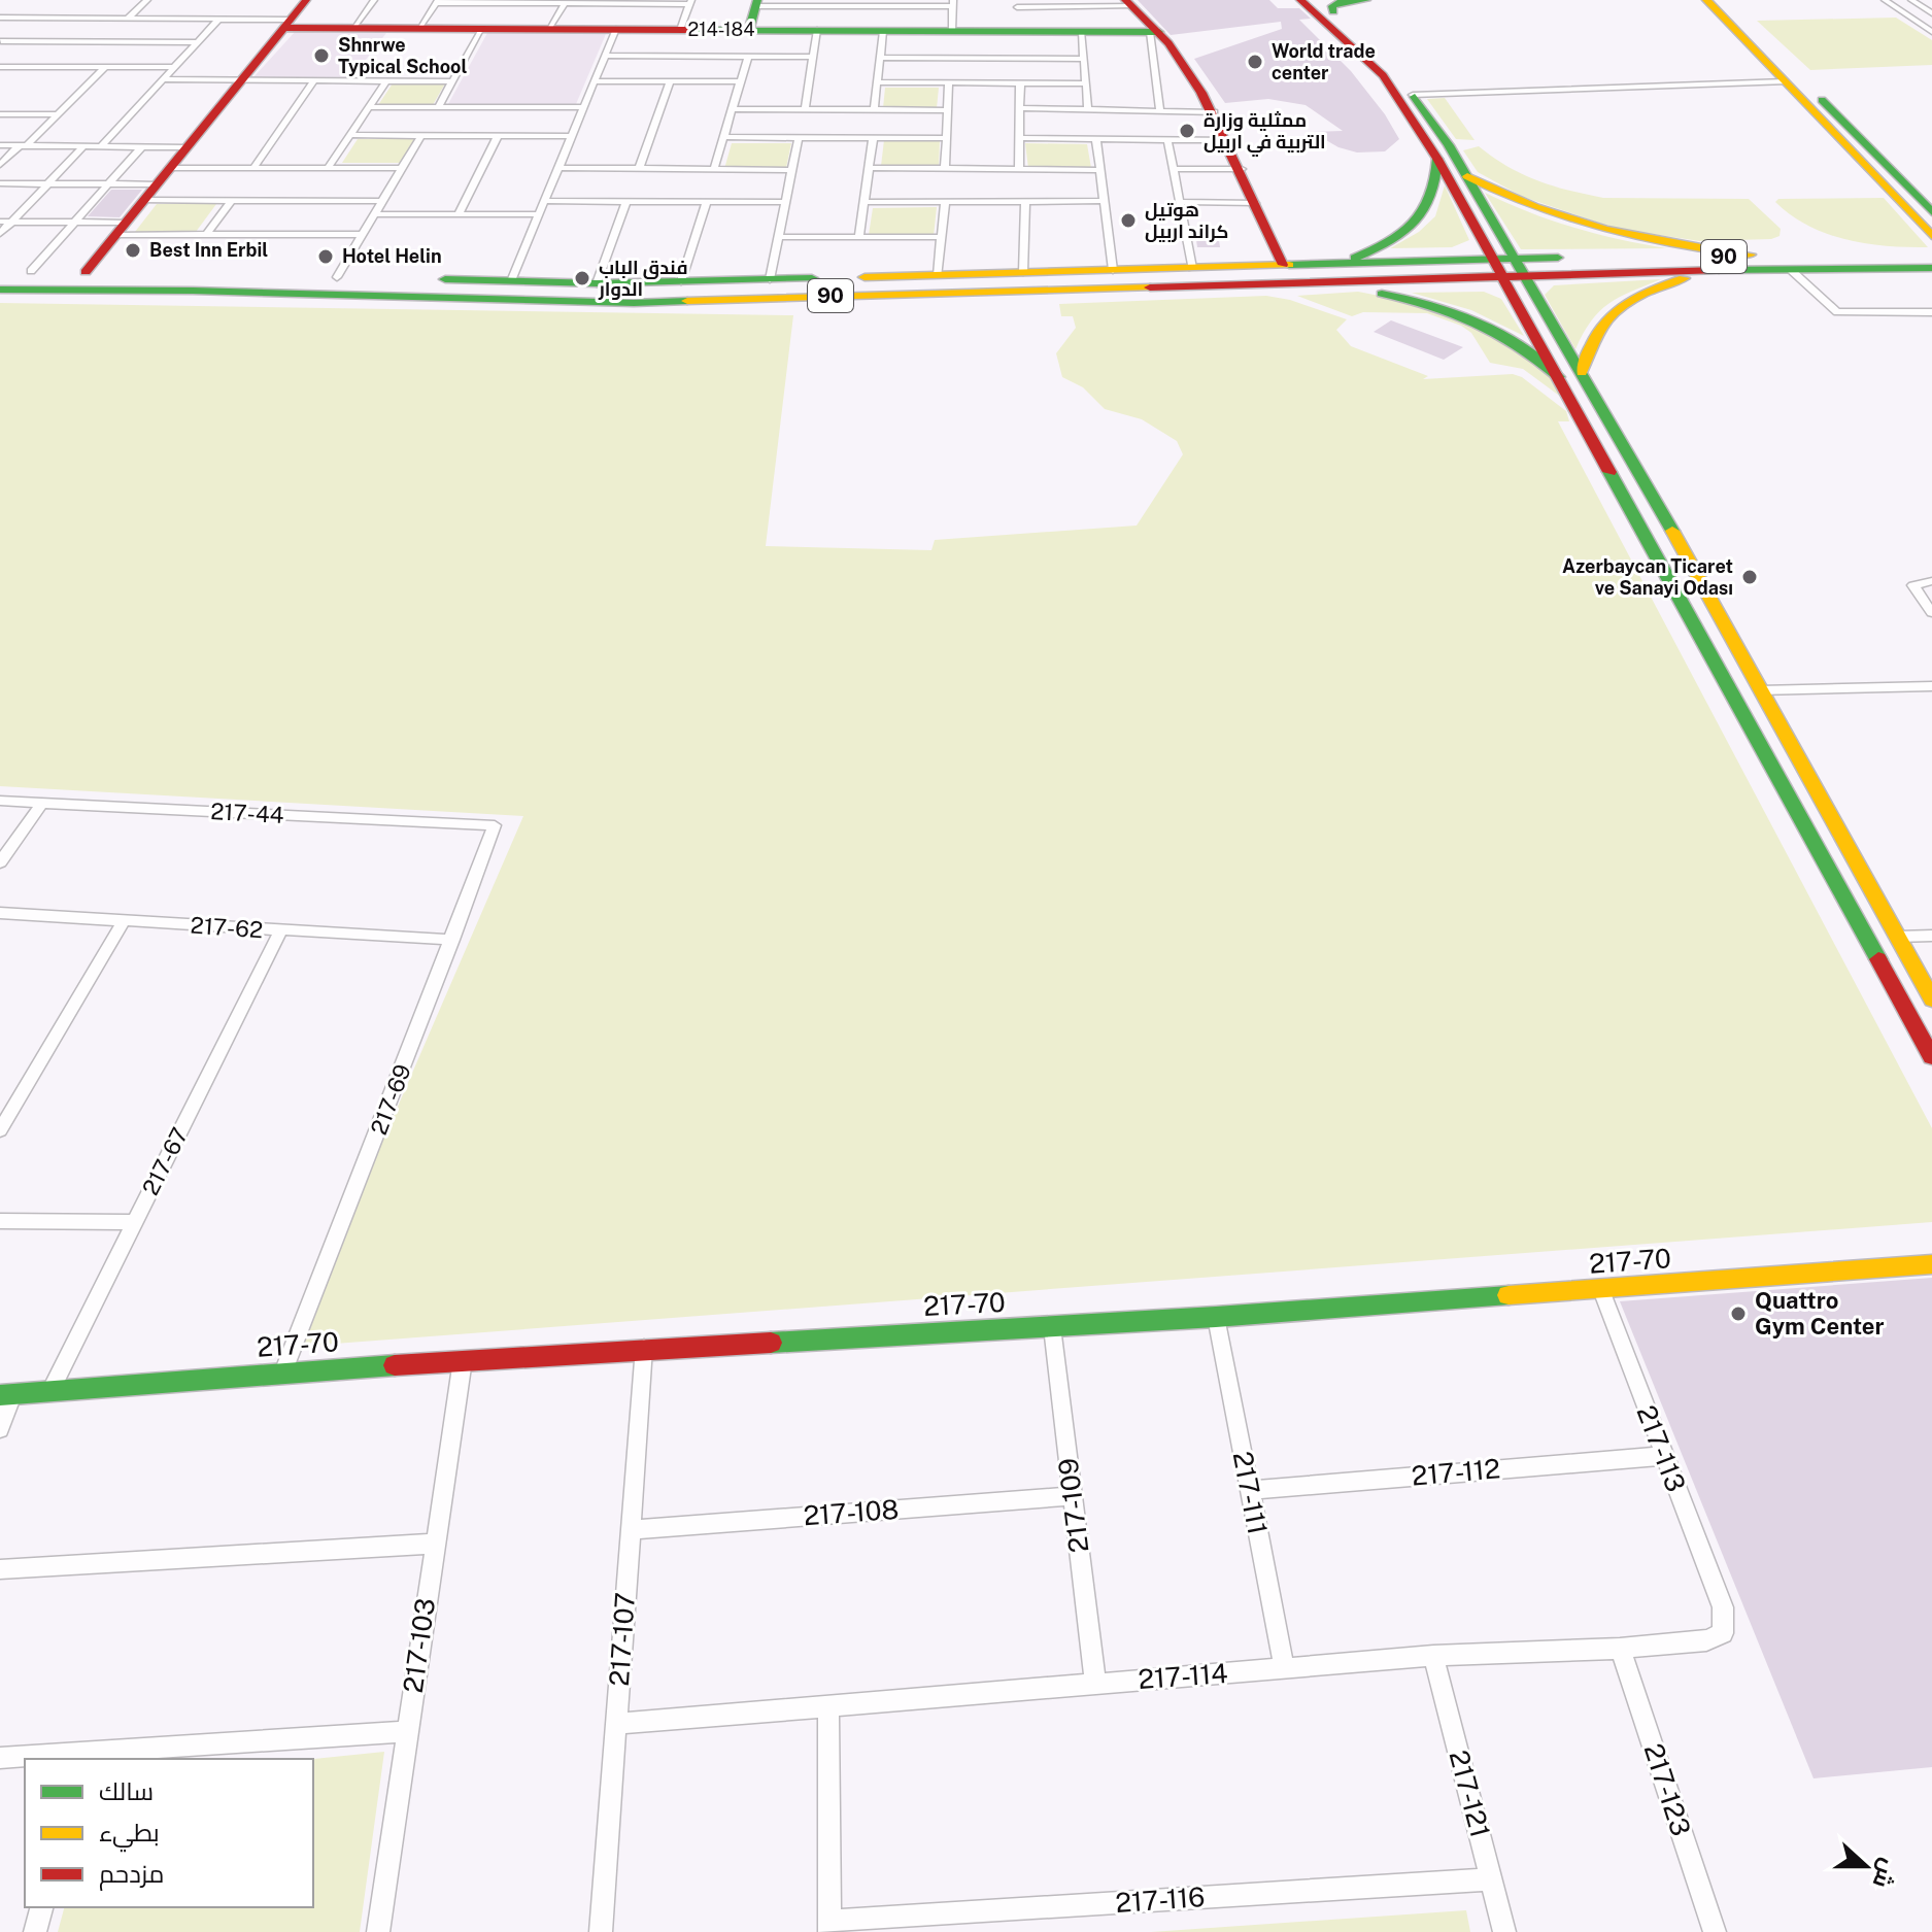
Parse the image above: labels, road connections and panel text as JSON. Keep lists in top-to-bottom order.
{
  "streets": {
    "main road": ["214-184", "90", "217-70"],
    "street": [
      "217-44",
      "217-62",
      "217-69",
      "217-67",
      "217-113",
      "217-112",
      "217-111",
      "217-109",
      "217-108",
      "217-107",
      "217-103",
      "217-114",
      "217-123",
      "217-121",
      "217-116"
    ]
  },
  "crossings": [
    ["217-44", "217-69"],
    ["217-62", "217-69"],
    ["217-62", "217-67"],
    ["217-69", "217-70"],
    ["217-67", "217-70"],
    ["217-70", "217-113"],
    ["217-70", "217-111"],
    ["217-70", "217-109"],
    ["217-70", "217-107"],
    ["217-70", "217-103"],
    ["217-113", "217-112"],
    ["217-113", "217-114"],
    ["217-112", "217-111"],
    ["217-111", "217-114"],
    ["217-109", "217-108"],
    ["217-109", "217-114"],
    ["217-108", "217-107"],
    ["217-107", "217-114"],
    ["217-114", "217-123"],
    ["217-114", "217-121"],
    ["217-121", "217-116"]
  ],
  "places": [
    "Shnrwe Typical School",
    "World trade center",
    "ممثلية وزارة التربية في اربيل",
    "هوتيل كراند اربيل",
    "Best Inn Erbil",
    "Hotel Helin",
    "فندق الباب الدوار",
    "Azerbaycan Ticaret ve Sanayi Odası",
    "Quattro Gym Center"
  ],
  "legend": ["سالك", "بطيء", "مزدحم"],
  "north": "right"
}
